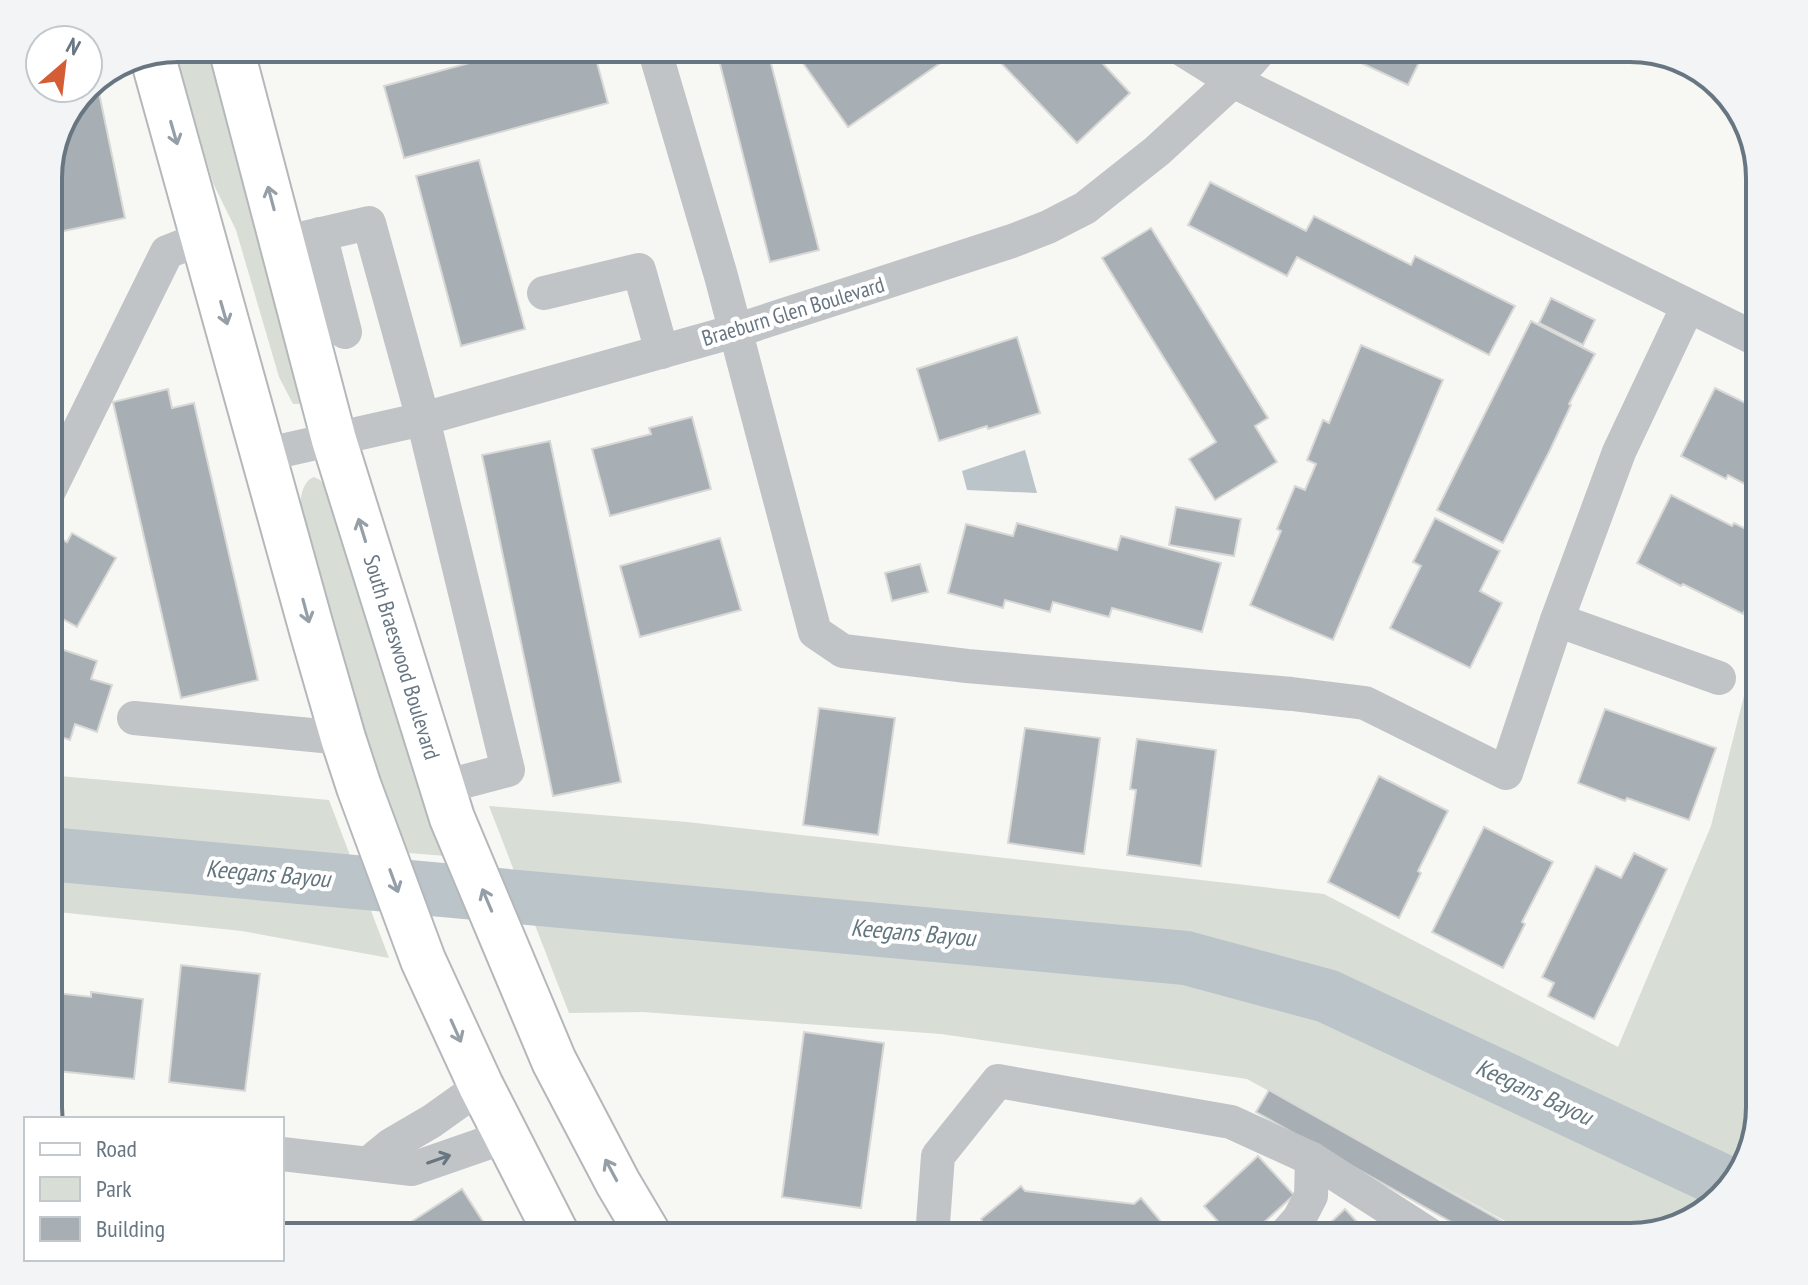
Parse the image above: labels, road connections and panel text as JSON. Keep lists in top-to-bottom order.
{
  "streets": {
    "main road": ["South Braeswood Boulevard"],
    "street": ["Braeburn Glen Boulevard"]
  },
  "crossings": [
    ["Braeburn Glen Boulevard", "South Braeswood Boulevard"]
  ],
  "water": ["Keegans Bayou"],
  "legend": ["Road", "Park", "Building"],
  "north": "top right"
}
